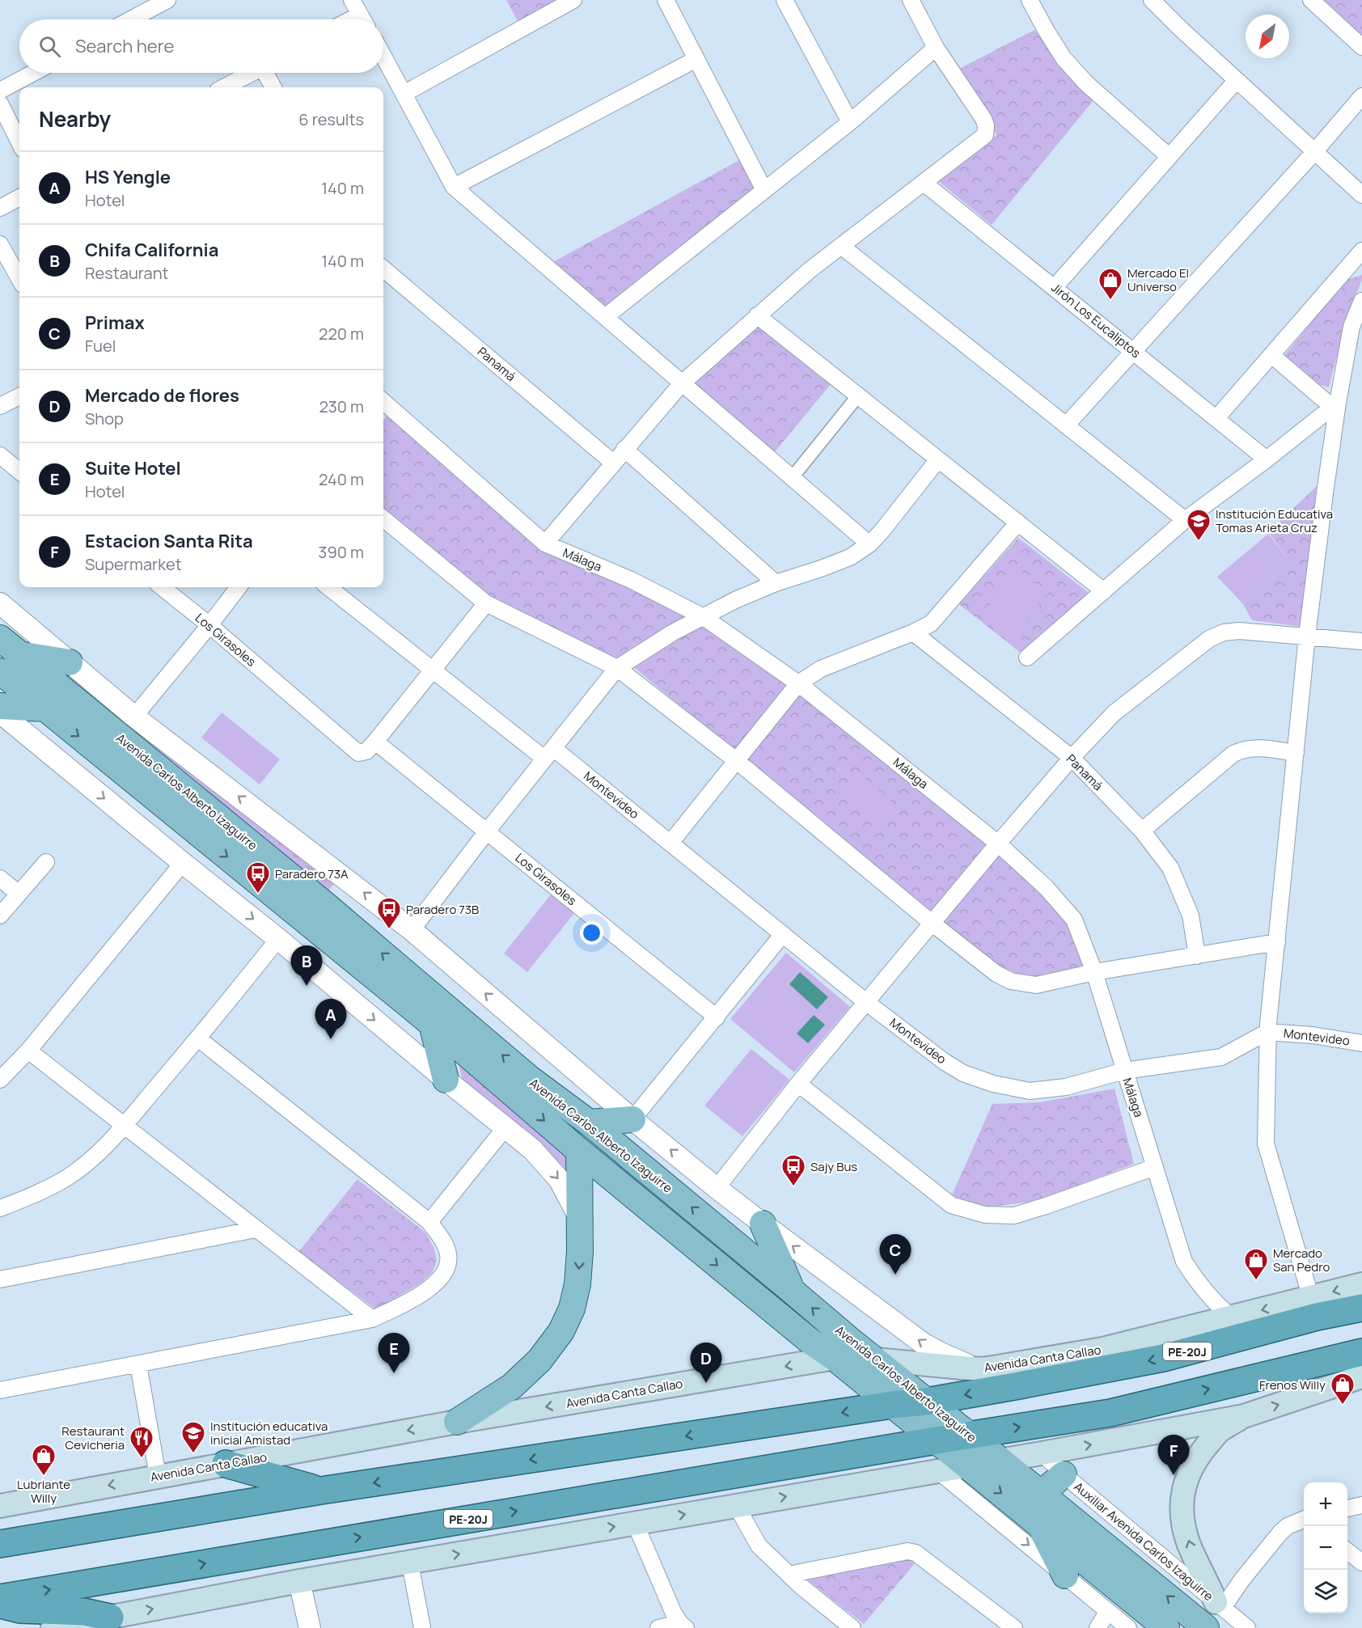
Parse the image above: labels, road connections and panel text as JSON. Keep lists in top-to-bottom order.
{
  "streets": {
    "highway": ["PE-20J", "Avenida Canta Callao"],
    "main road": ["Avenida Carlos Alberto Izaguirre"],
    "street": [
      "Jirón Los Eucaliptos",
      "Panamá",
      "Málaga",
      "Los Girasoles",
      "Montevideo",
      "Auxiliar Avenida Carlos Izaguirre"
    ]
  },
  "crossings": [
    ["Málaga", "Montevideo"],
    ["Málaga", "Avenida Canta Callao"],
    ["Avenida Carlos Alberto Izaguirre", "PE-20J"],
    ["Avenida Carlos Alberto Izaguirre", "Avenida Canta Callao"]
  ],
  "places": {
    "shop": [
      "Mercado El Universo",
      "Mercado San Pedro",
      "Frenos Willy",
      "Lubriante Willy"
    ],
    "school or university": ["Institución Educativa Tomas Arieta Cruz", "Institución educativa inicial Amistad"],
    "bus stop": ["Paradero 73A", "Paradero 73B", "Sajy Bus"],
    "restaurant": ["Restaurant Cevicheria"]
  },
  "north": "bottom left",
  "page": {
    "search": "Search here",
    "heading": ["Nearby", "6 results"],
    "list": [
      {
        "mark": "A",
        "name": "HS Yengle",
        "note": "Hotel",
        "value": "140 m"
      },
      {
        "mark": "B",
        "name": "Chifa California",
        "note": "Restaurant",
        "value": "140 m"
      },
      {
        "mark": "C",
        "name": "Primax",
        "note": "Fuel",
        "value": "220 m"
      },
      {
        "mark": "D",
        "name": "Mercado de flores",
        "note": "Shop",
        "value": "230 m"
      },
      {
        "mark": "E",
        "name": "Suite Hotel",
        "note": "Hotel",
        "value": "240 m"
      },
      {
        "mark": "F",
        "name": "Estacion Santa Rita",
        "note": "Supermarket",
        "value": "390 m"
      }
    ],
    "pins": [
      "B",
      "A",
      "C",
      "E",
      "D",
      "F"
    ],
    "map_buttons": ["+", "−"]
  }
}
